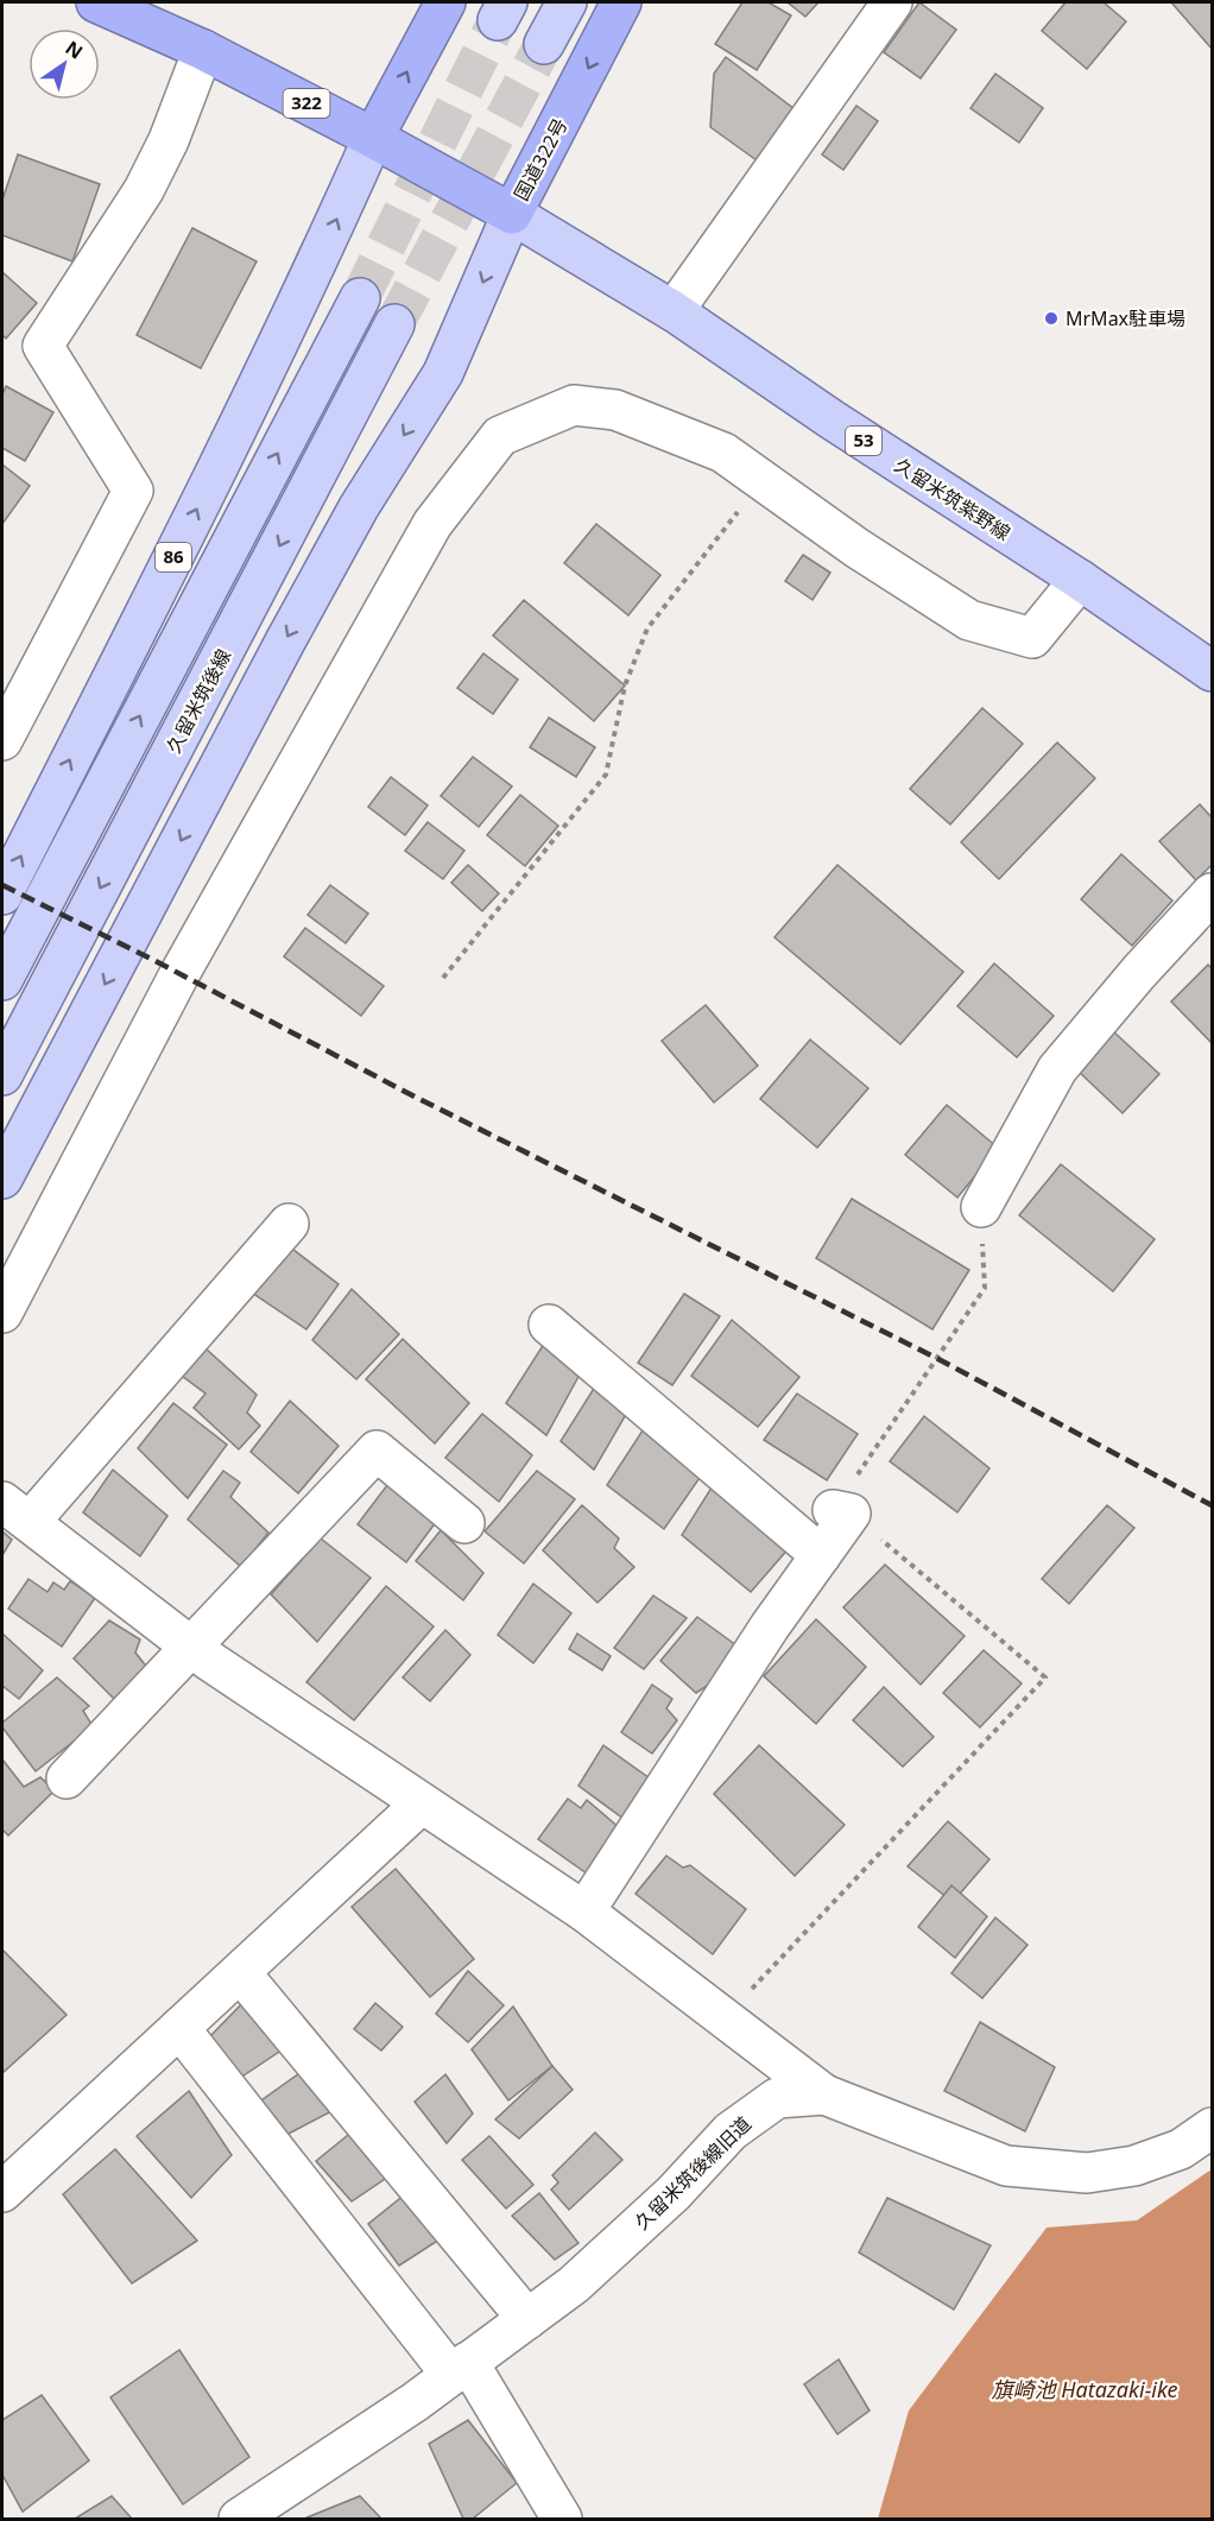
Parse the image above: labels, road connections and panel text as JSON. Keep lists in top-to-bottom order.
{
  "streets": {
    "highway": ["322", "国道322号"],
    "main road": [
      "53",
      "久留米筑紫野線",
      "86",
      "久留米筑後線"
    ],
    "street": ["久留米筑後線旧道"]
  },
  "crossings": [
    ["国道322号", "久留米筑紫野線"],
    ["国道322号", "86"]
  ],
  "water": ["旗崎池 Hatazaki-ike"],
  "places": ["MrMax駐車場"],
  "north": "top right"
}
